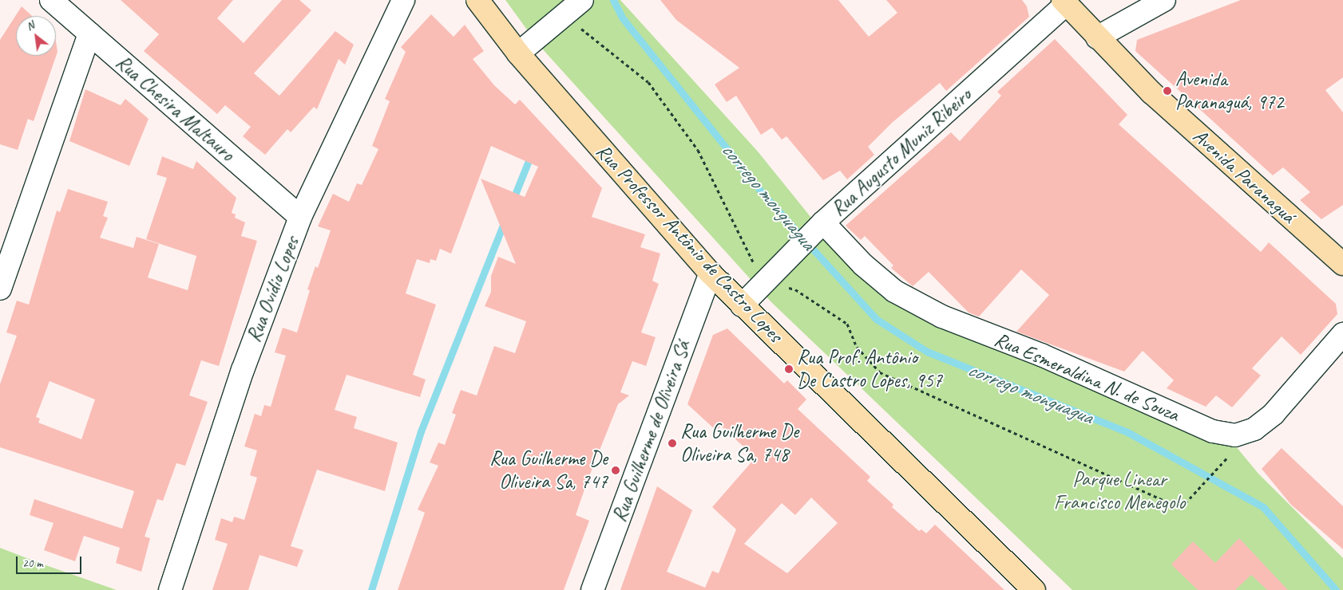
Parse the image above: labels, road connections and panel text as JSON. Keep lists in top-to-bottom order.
{
  "streets": {
    "main road": ["Avenida Paranaguá", "Rua Professor Antônio de Castro Lopes"],
    "street": [
      "Rua Chesira Maltauro",
      "Rua Augusto Muniz Ribeiro",
      "Rua Ovídio Lopes",
      "Rua Esmeraldina N. de Souza",
      "Rua Guilherme de Oliveira Sá"
    ]
  },
  "crossings": [
    ["Rua Chesira Maltauro", "Rua Ovídio Lopes"],
    ["Rua Augusto Muniz Ribeiro", "Avenida Paranaguá"],
    ["Rua Augusto Muniz Ribeiro", "Rua Professor Antônio de Castro Lopes"],
    ["Rua Augusto Muniz Ribeiro", "Rua Esmeraldina N. de Souza"],
    ["Rua Professor Antônio de Castro Lopes", "Rua Guilherme de Oliveira Sá"]
  ],
  "water": ["corrego monguagua"],
  "parks": ["Parque Linear Francisco Menegolo"],
  "places": [
    "Avenida Paranaguá, 972",
    "Rua Prof. Antônio De Castro Lopes, 957",
    "Rua Guilherme De Oliveira Sa, 748",
    "Rua Guilherme De Oliveira Sa, 747"
  ],
  "scale_bar": "20 m",
  "north": "top left"
}
